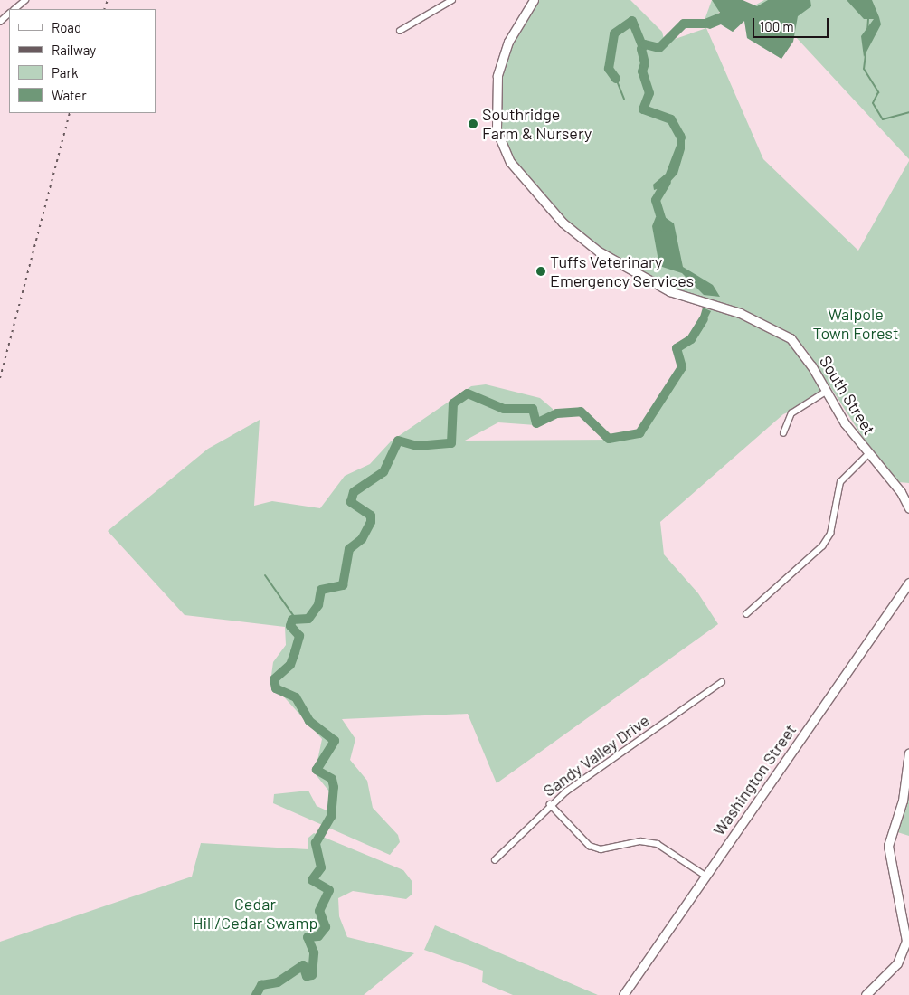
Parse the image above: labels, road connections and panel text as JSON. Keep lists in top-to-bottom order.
{
  "streets": {
    "street": ["South Street", "Sandy Valley Drive", "Washington Street"]
  },
  "parks": ["Walpole Town Forest", "Cedar Hill/Cedar Swamp"],
  "places": ["Southridge Farm & Nursery", "Tuffs Veterinary Emergency Services"],
  "legend": [
    "Road",
    "Railway",
    "Park",
    "Water"
  ],
  "scale_bar": "100 m"
}
